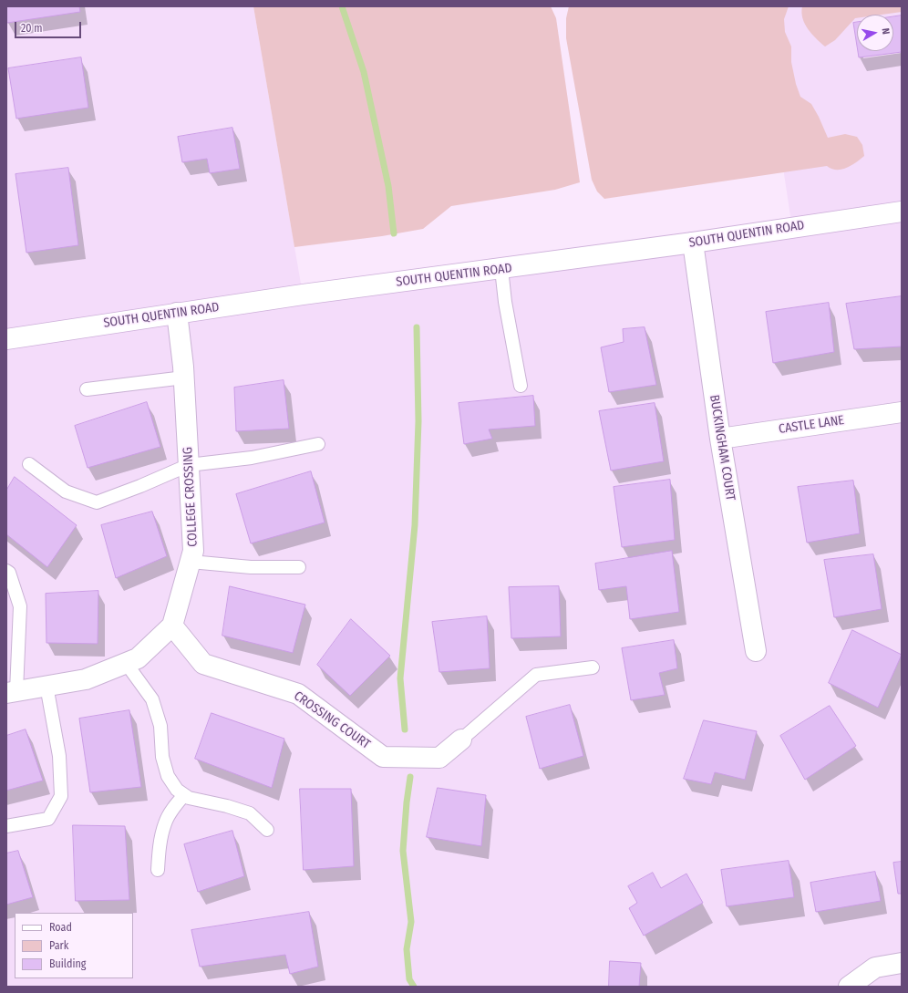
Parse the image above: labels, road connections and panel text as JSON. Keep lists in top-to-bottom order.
{
  "streets": {
    "street": [
      "SOUTH QUENTIN ROAD",
      "CASTLE LANE",
      "BUCKINGHAM COURT",
      "COLLEGE CROSSING",
      "CROSSING COURT"
    ]
  },
  "crossings": [
    ["SOUTH QUENTIN ROAD", "BUCKINGHAM COURT"],
    ["SOUTH QUENTIN ROAD", "COLLEGE CROSSING"],
    ["CASTLE LANE", "BUCKINGHAM COURT"],
    ["COLLEGE CROSSING", "CROSSING COURT"]
  ],
  "legend": ["Road", "Park", "Building"],
  "scale_bar": "20 m",
  "north": "right"
}
